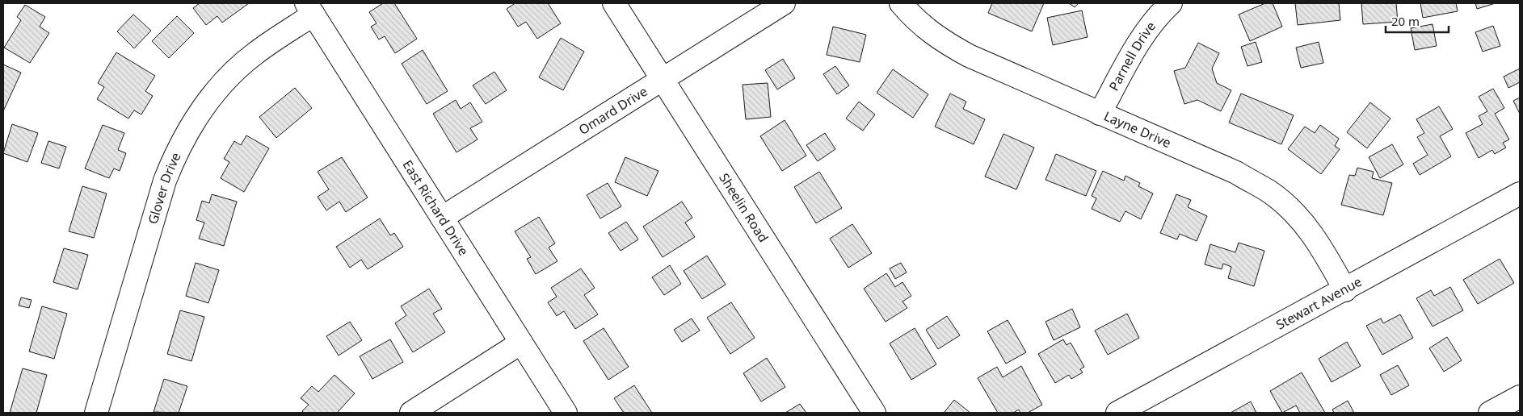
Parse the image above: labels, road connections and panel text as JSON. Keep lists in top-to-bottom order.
{
  "streets": {
    "street": [
      "Parnell Drive",
      "Omard Drive",
      "Layne Drive",
      "Glover Drive",
      "East Richard Drive",
      "Sheelin Road",
      "Stewart Avenue"
    ]
  },
  "crossings": [
    ["Parnell Drive", "Layne Drive"],
    ["Omard Drive", "East Richard Drive"],
    ["Omard Drive", "Sheelin Road"],
    ["Layne Drive", "Stewart Avenue"],
    ["Glover Drive", "East Richard Drive"]
  ],
  "scale_bar": "20 m"
}
